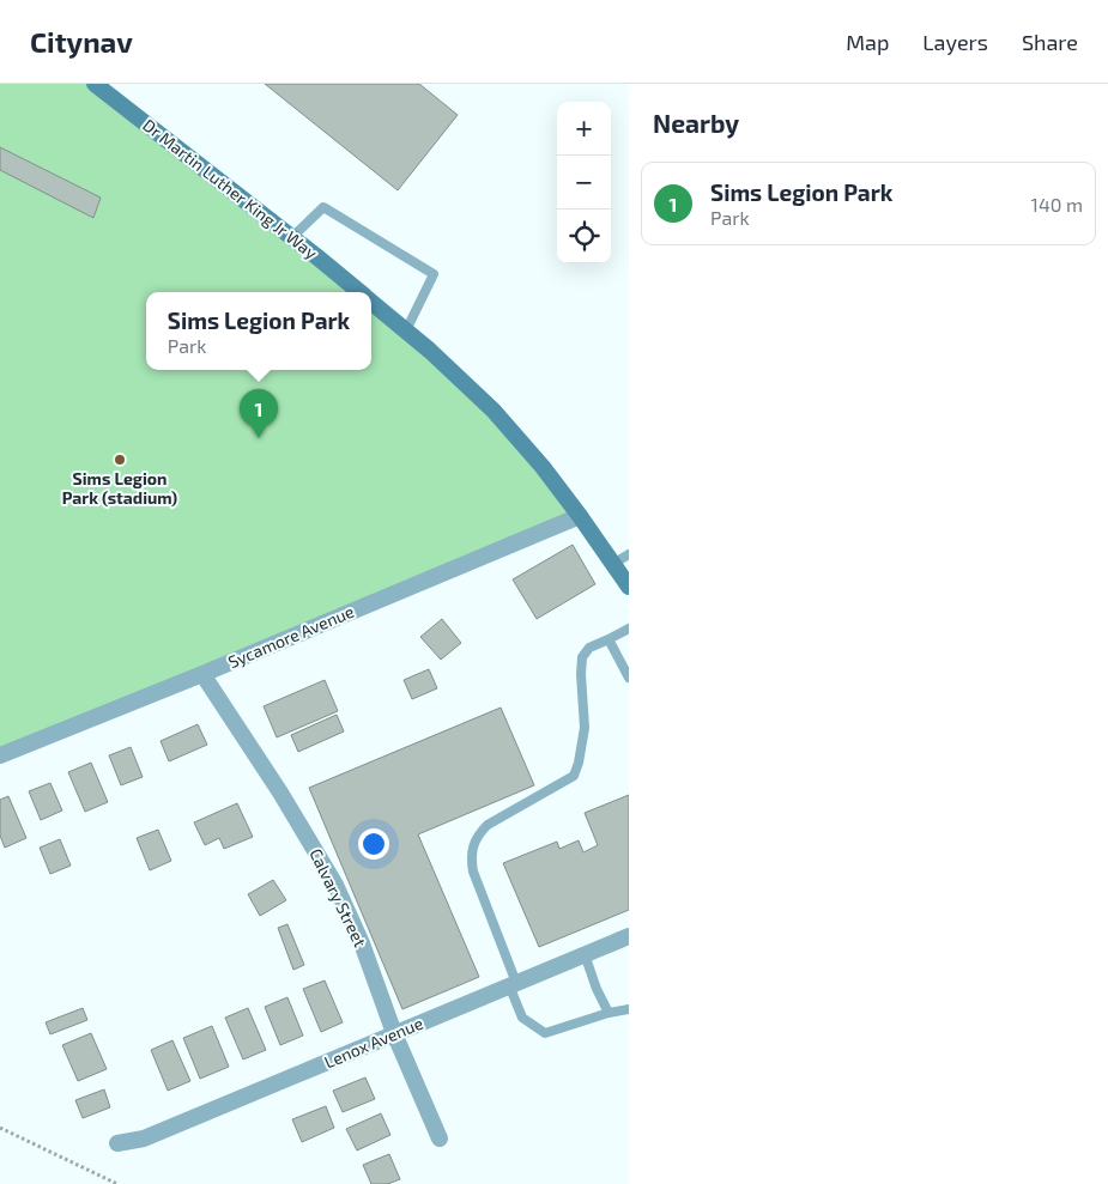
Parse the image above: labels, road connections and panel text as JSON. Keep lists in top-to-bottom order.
{
  "streets": {
    "main road": ["Dr Martin Luther King Jr Way"],
    "street": ["Sycamore Avenue", "Calvary Street", "Lenox Avenue"]
  },
  "crossings": [
    ["Dr Martin Luther King Jr Way", "Sycamore Avenue"],
    ["Sycamore Avenue", "Calvary Street"],
    ["Calvary Street", "Lenox Avenue"]
  ],
  "places": ["Sims Legion Park (stadium)"],
  "page": {
    "header": "Citynav",
    "nav": ["Map", "Layers", "Share"],
    "heading": "Nearby",
    "map_buttons": ["+", "−"],
    "list": [
      {
        "mark": "1",
        "name": "Sims Legion Park",
        "note": "Park",
        "value": "140 m"
      }
    ],
    "popup": ["Sims Legion Park", "Park"],
    "pins": "1"
  }
}
